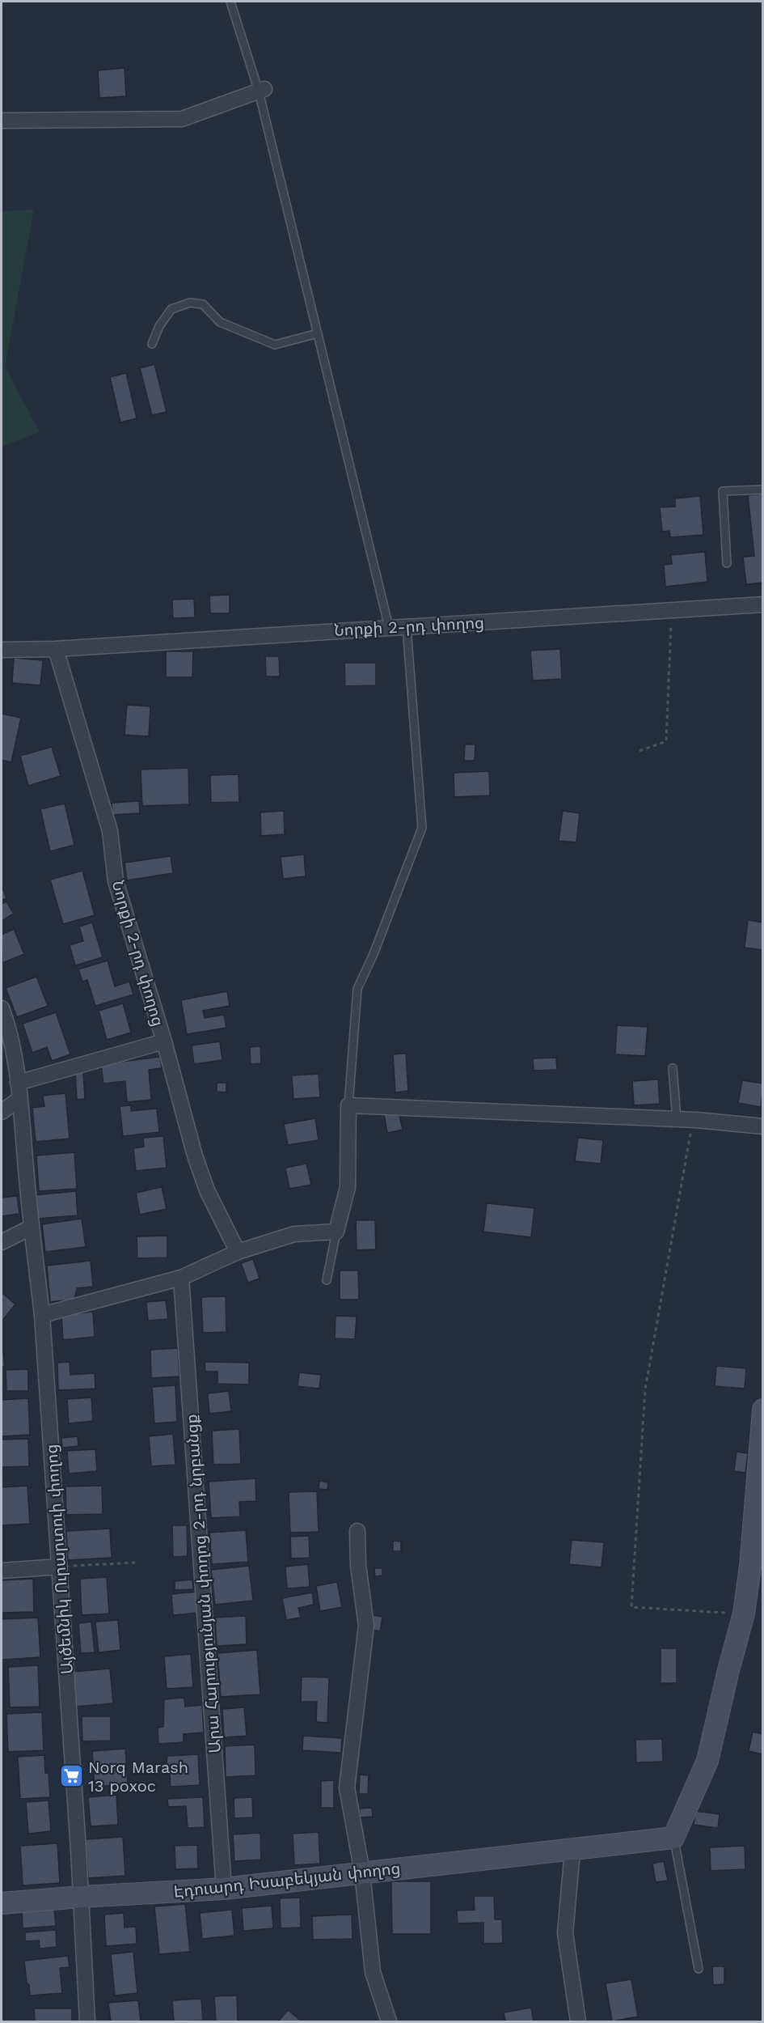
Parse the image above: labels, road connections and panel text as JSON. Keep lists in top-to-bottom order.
{
  "streets": {
    "main road": ["Էդուարդ Իսաբեկյան փողոց"],
    "street": ["Նորքի 2-րդ փողոց", "Այծեմնիկ Ուրարտուի փողոց", "Արա Հարությունյան փողոց 2-րդ նրբանցք"]
  },
  "crossings": [
    ["Այծեմնիկ Ուրարտուի փողոց", "Էդուարդ Իսաբեկյան փողոց"],
    ["Արա Հարությունյան փողոց 2-րդ նրբանցք", "Էդուարդ Իսաբեկյան փողոց"]
  ],
  "places": {
    "supermarket": ["Norq Marash 13 poxoc"]
  }
}
